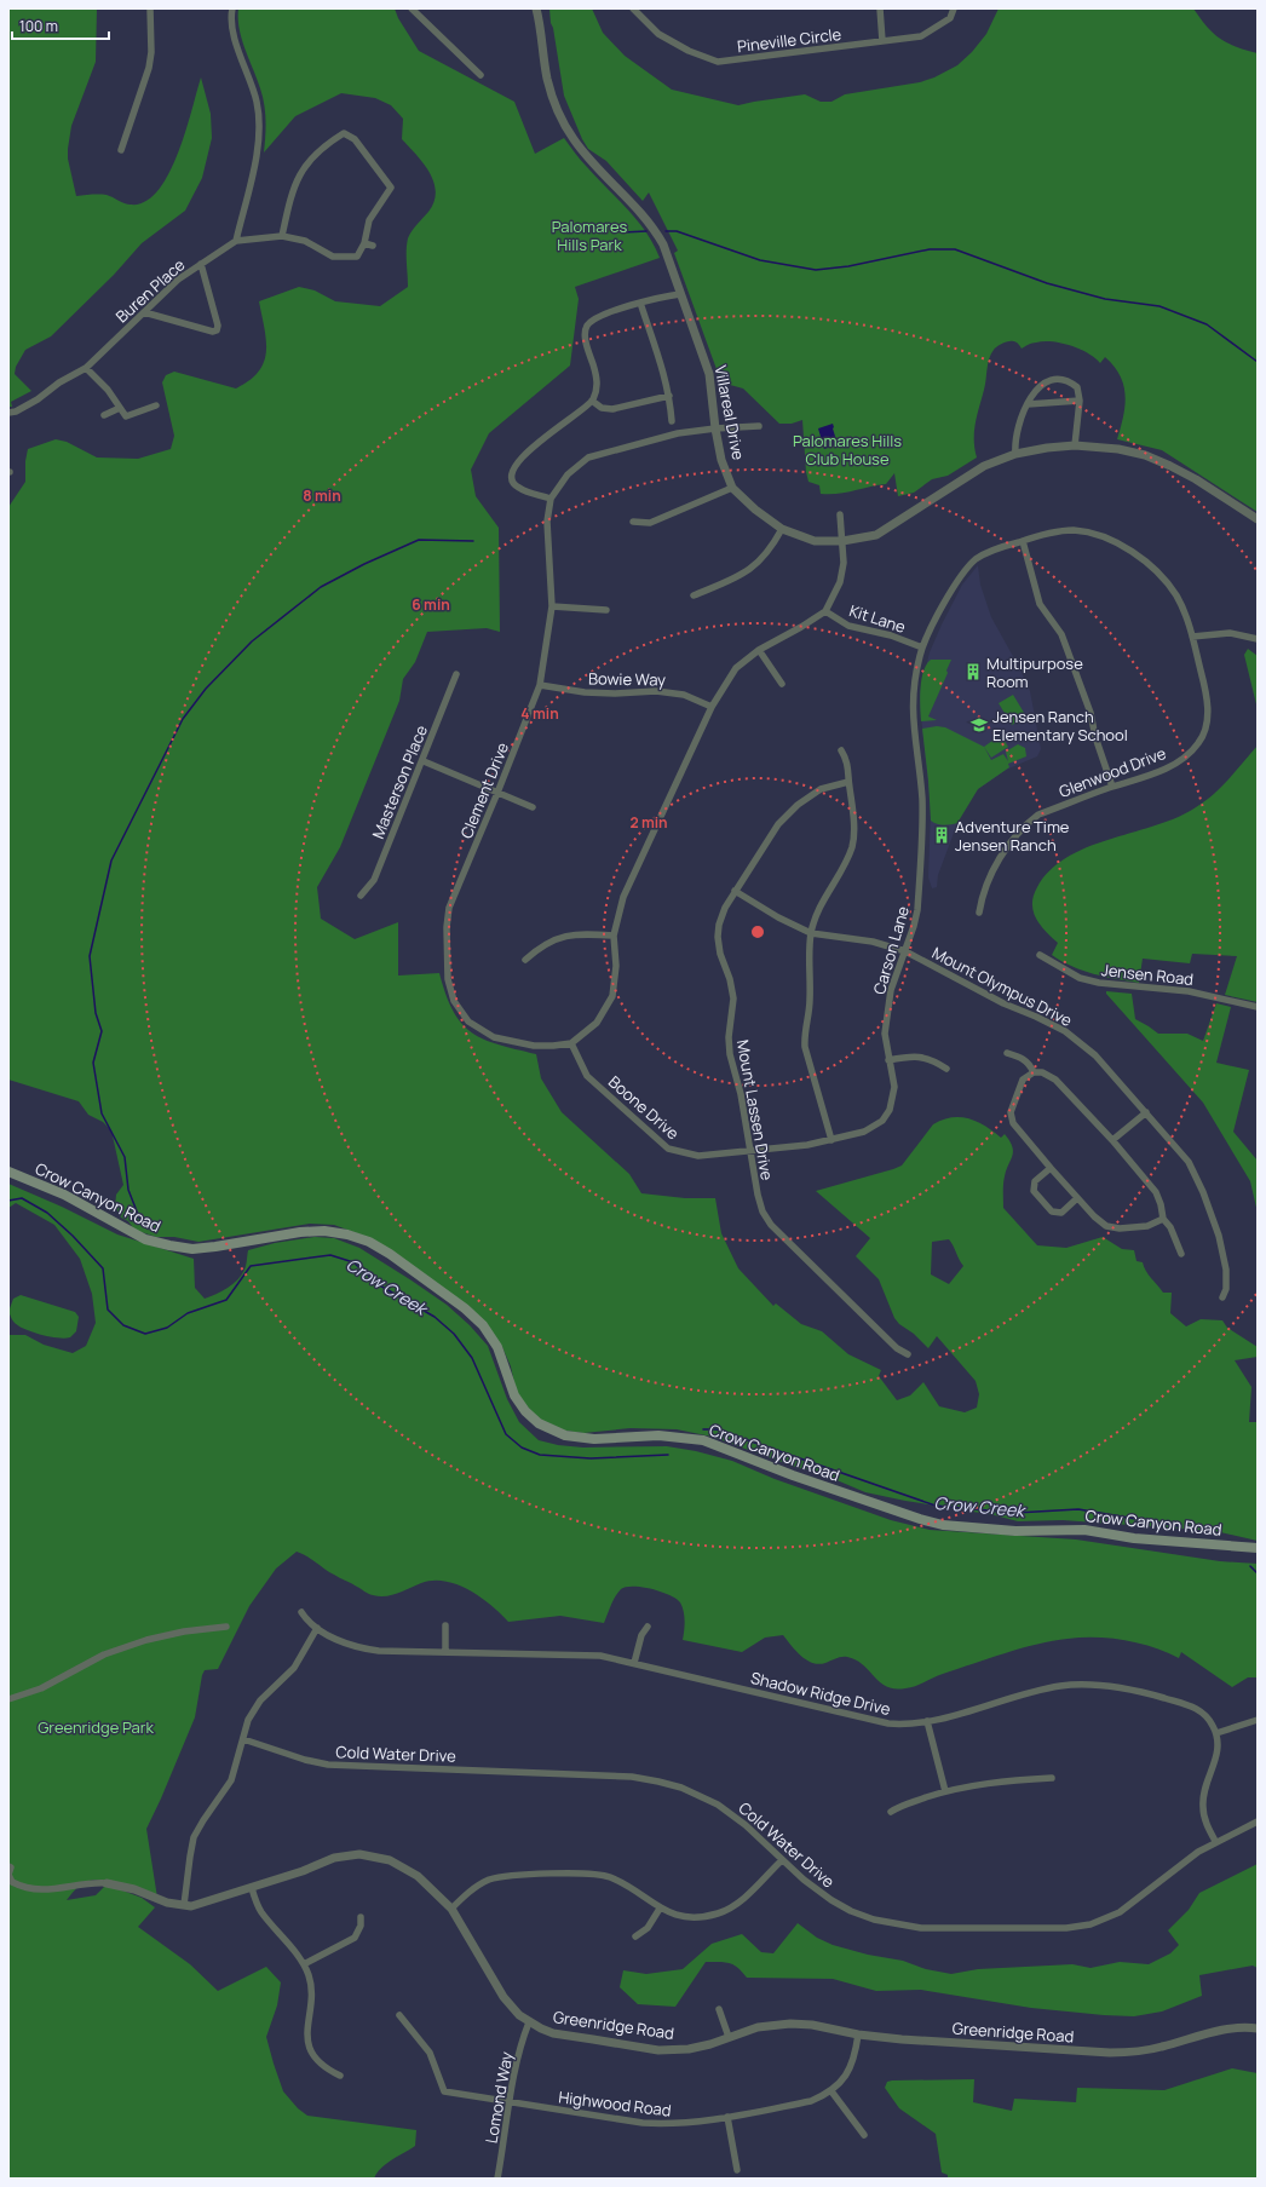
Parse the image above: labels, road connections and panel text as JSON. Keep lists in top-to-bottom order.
{
  "streets": {
    "main road": ["Crow Canyon Road"],
    "street": [
      "Pineville Circle",
      "Buren Place",
      "Villareal Drive",
      "Kit Lane",
      "Bowie Way",
      "Glenwood Drive",
      "Masterson Place",
      "Clement Drive",
      "Carson Lane",
      "Jensen Road",
      "Mount Olympus Drive",
      "Boone Drive",
      "Mount Lassen Drive",
      "Shadow Ridge Drive",
      "Cold Water Drive",
      "Greenridge Road",
      "Lomond Way",
      "Highwood Road"
    ]
  },
  "crossings": [
    ["Villareal Drive", "Clement Drive"],
    ["Kit Lane", "Glenwood Drive"],
    ["Kit Lane", "Carson Lane"],
    ["Bowie Way", "Clement Drive"],
    ["Glenwood Drive", "Carson Lane"],
    ["Clement Drive", "Boone Drive"],
    ["Carson Lane", "Mount Olympus Drive"],
    ["Carson Lane", "Boone Drive"],
    ["Mount Olympus Drive", "Mount Lassen Drive"],
    ["Boone Drive", "Mount Lassen Drive"],
    ["Greenridge Road", "Lomond Way"],
    ["Greenridge Road", "Highwood Road"],
    ["Lomond Way", "Highwood Road"]
  ],
  "water": ["Crow Creek"],
  "parks": ["Palomares Hills Park", "Palomares Hills Club House", "Greenridge Park"],
  "places": {
    "building": ["Multipurpose Room", "Adventure Time Jensen Ranch"],
    "school or university": ["Jensen Ranch Elementary School"]
  },
  "scale_bar": "100 m",
  "rings": [
    "8 min",
    "6 min",
    "4 min",
    "2 min"
  ]
}
